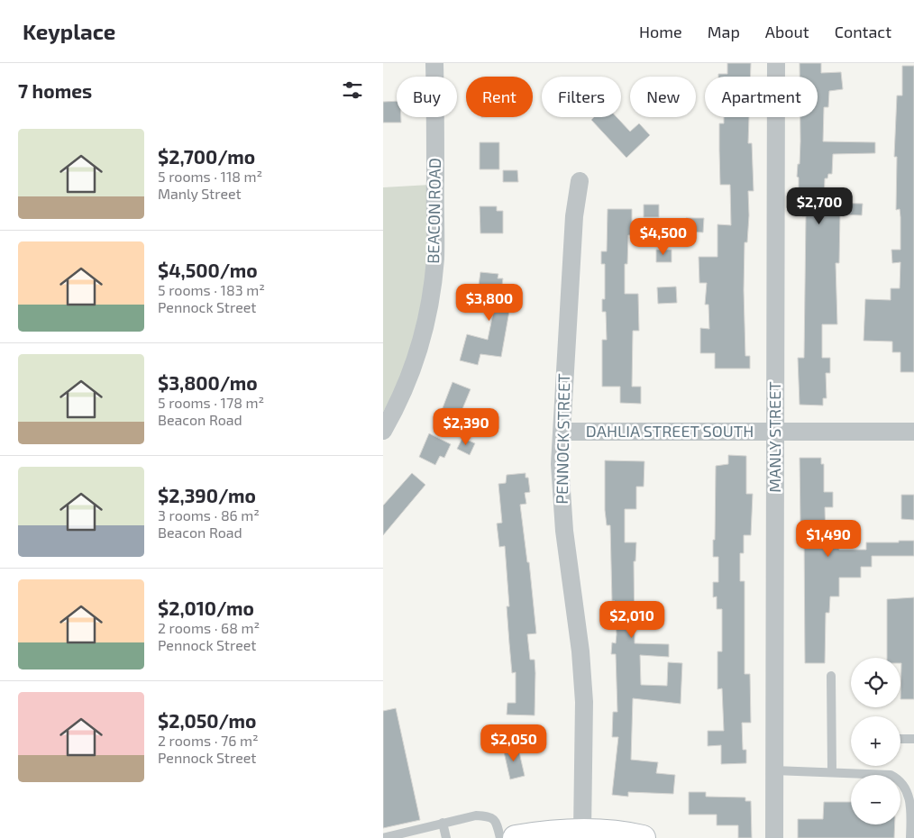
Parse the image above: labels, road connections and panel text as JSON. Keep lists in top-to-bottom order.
{
  "streets": {
    "street": [
      "BEACON ROAD",
      "DAHLIA STREET SOUTH",
      "MANLY STREET",
      "PENNOCK STREET"
    ]
  },
  "crossings": [
    ["DAHLIA STREET SOUTH", "MANLY STREET"],
    ["DAHLIA STREET SOUTH", "PENNOCK STREET"]
  ],
  "page": {
    "header": "Keyplace",
    "nav": [
      "Home",
      "Map",
      "About",
      "Contact"
    ],
    "heading": "7 homes",
    "chip": [
      "Buy",
      "Rent",
      "Filters",
      "New",
      "Apartment"
    ],
    "list": [
      {
        "name": "$2,700/mo",
        "note": "5 rooms · 118 m² · Manly Street"
      },
      {
        "name": "$4,500/mo",
        "note": "5 rooms · 183 m² · Pennock Street"
      },
      {
        "name": "$3,800/mo",
        "note": "5 rooms · 178 m² · Beacon Road"
      },
      {
        "name": "$2,390/mo",
        "note": "3 rooms · 86 m² · Beacon Road"
      },
      {
        "name": "$2,010/mo",
        "note": "2 rooms · 68 m² · Pennock Street"
      },
      {
        "name": "$2,050/mo",
        "note": "2 rooms · 76 m² · Pennock Street"
      }
    ],
    "price": [
      "$2,700",
      "$4,500",
      "$3,800",
      "$2,390",
      "$1,490",
      "$2,010",
      "$2,050"
    ],
    "map_buttons": ["+", "−"]
  }
}
